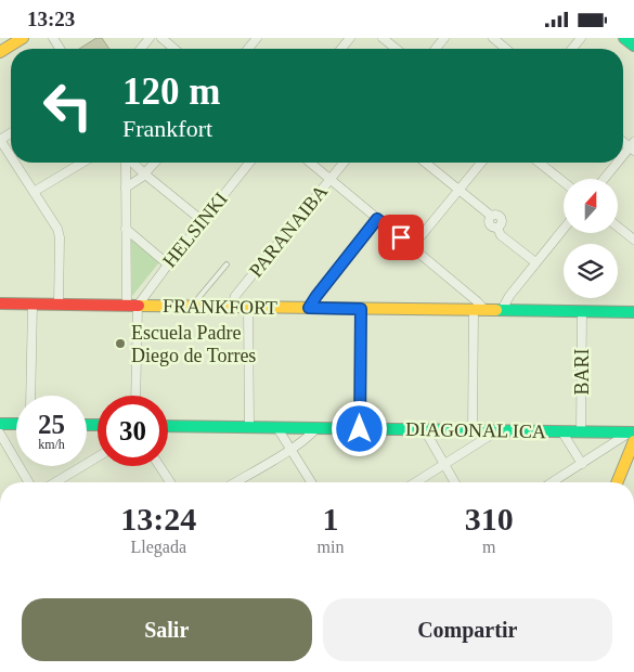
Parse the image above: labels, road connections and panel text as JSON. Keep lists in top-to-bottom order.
{
  "streets": {
    "main road": ["FRANKFORT", "DIAGONAL ICA"],
    "street": ["HELSINKI", "PARANAIBA", "BARI"]
  },
  "crossings": [
    ["HELSINKI", "FRANKFORT"],
    ["PARANAIBA", "FRANKFORT"],
    ["FRANKFORT", "BARI"],
    ["BARI", "DIAGONAL ICA"]
  ],
  "places": ["Escuela Padre Diego de Torres"],
  "north": "top",
  "page": {
    "status": "13:23",
    "turn": ["120 m", "Frankfort"],
    "speed": "25 km/h",
    "limit": "30",
    "eta": [
      "13:24",
      "Llegada",
      "1",
      "min",
      "310",
      "m"
    ],
    "buttons": ["Salir", "Compartir"]
  }
}
